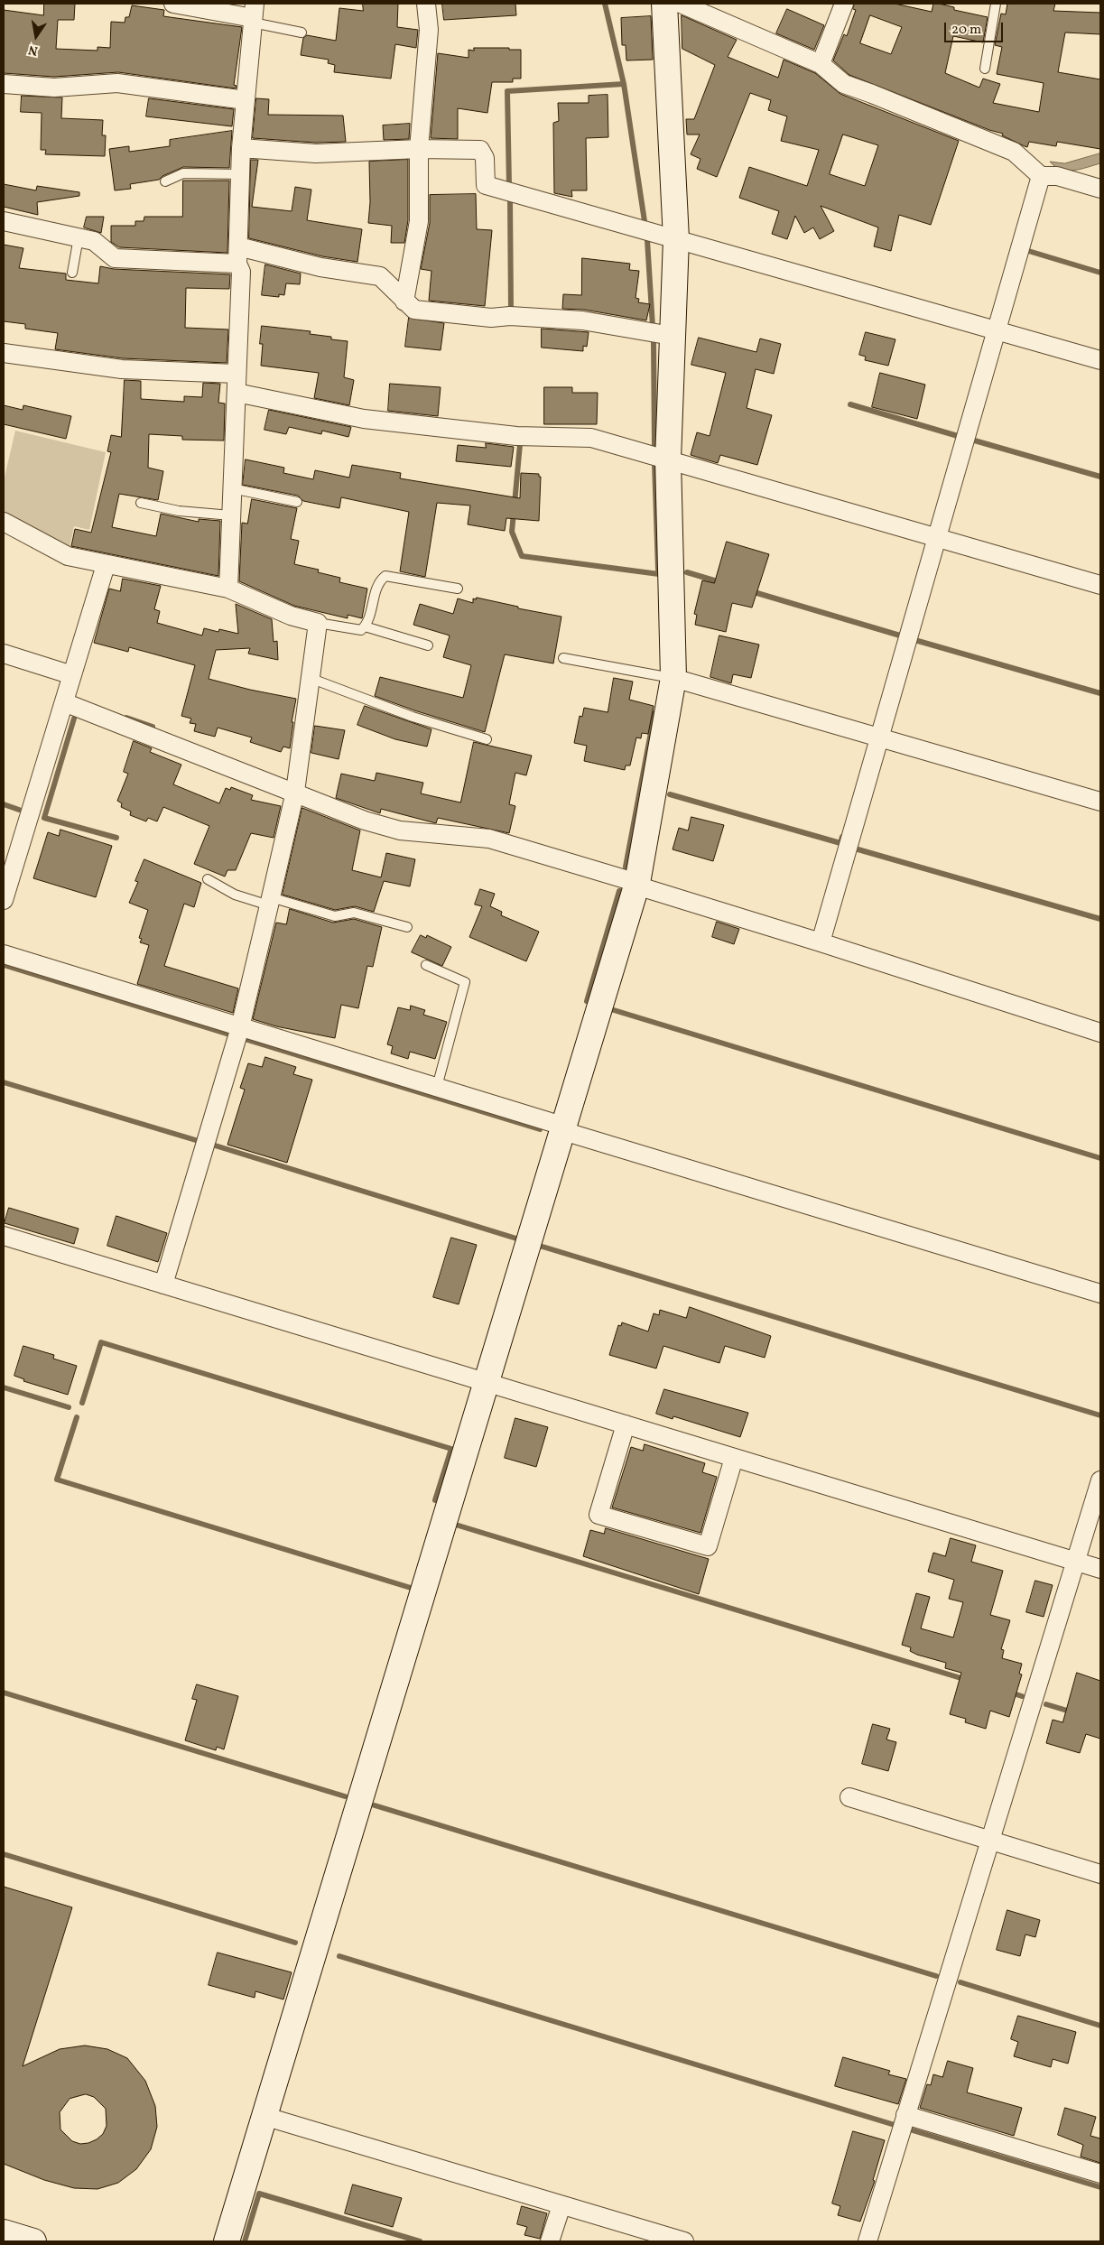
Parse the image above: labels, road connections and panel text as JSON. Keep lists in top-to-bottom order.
{
  "scale_bar": "20 m",
  "north": "bottom"
}
